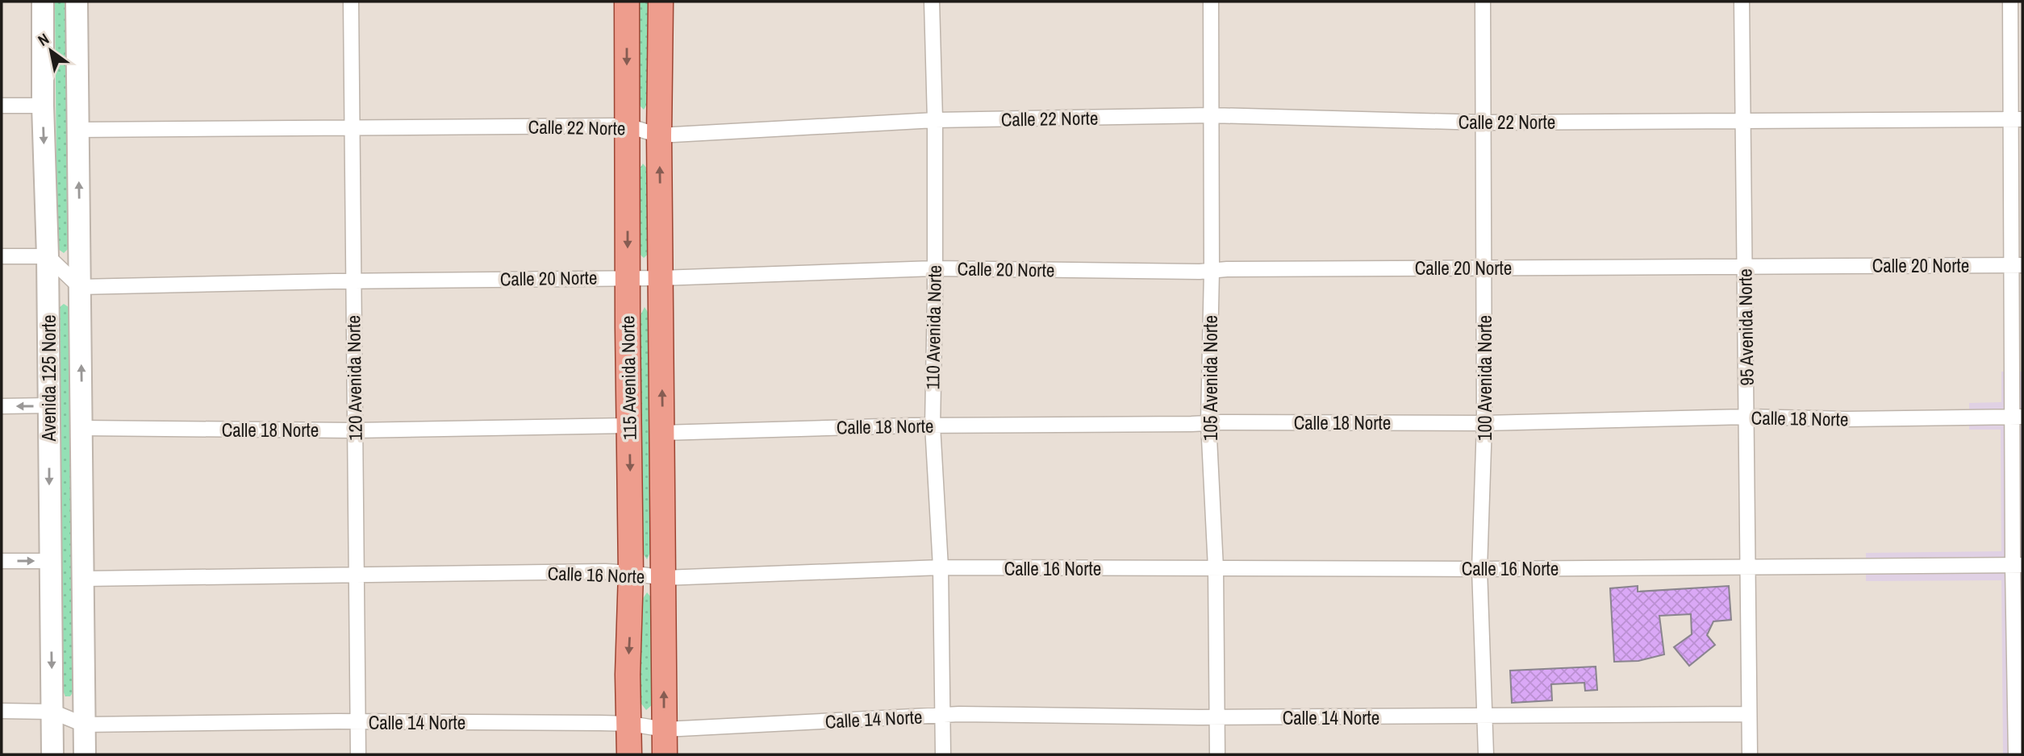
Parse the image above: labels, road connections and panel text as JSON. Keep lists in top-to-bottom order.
{
  "streets": {
    "main road": ["Avenida 125 Norte", "115 Avenida Norte"],
    "street": [
      "Calle 22 Norte",
      "Calle 20 Norte",
      "110 Avenida Norte",
      "95 Avenida Norte",
      "120 Avenida Norte",
      "105 Avenida Norte",
      "100 Avenida Norte",
      "Calle 18 Norte",
      "Calle 16 Norte",
      "Calle 14 Norte"
    ]
  },
  "crossings": [
    ["Calle 22 Norte", "110 Avenida Norte"],
    ["Calle 22 Norte", "95 Avenida Norte"],
    ["Calle 22 Norte", "Avenida 125 Norte"],
    ["Calle 22 Norte", "120 Avenida Norte"],
    ["Calle 22 Norte", "115 Avenida Norte"],
    ["Calle 22 Norte", "105 Avenida Norte"],
    ["Calle 22 Norte", "100 Avenida Norte"],
    ["Calle 20 Norte", "110 Avenida Norte"],
    ["Calle 20 Norte", "95 Avenida Norte"],
    ["Calle 20 Norte", "Avenida 125 Norte"],
    ["Calle 20 Norte", "120 Avenida Norte"],
    ["Calle 20 Norte", "115 Avenida Norte"],
    ["Calle 20 Norte", "105 Avenida Norte"],
    ["Calle 20 Norte", "100 Avenida Norte"],
    ["110 Avenida Norte", "Calle 18 Norte"],
    ["110 Avenida Norte", "Calle 16 Norte"],
    ["110 Avenida Norte", "Calle 14 Norte"],
    ["95 Avenida Norte", "Calle 18 Norte"],
    ["95 Avenida Norte", "Calle 16 Norte"],
    ["95 Avenida Norte", "Calle 14 Norte"],
    ["Avenida 125 Norte", "Calle 18 Norte"],
    ["Avenida 125 Norte", "Calle 16 Norte"],
    ["Avenida 125 Norte", "Calle 14 Norte"],
    ["120 Avenida Norte", "Calle 18 Norte"],
    ["120 Avenida Norte", "Calle 16 Norte"],
    ["120 Avenida Norte", "Calle 14 Norte"],
    ["115 Avenida Norte", "Calle 18 Norte"],
    ["115 Avenida Norte", "Calle 16 Norte"],
    ["115 Avenida Norte", "Calle 14 Norte"],
    ["105 Avenida Norte", "Calle 18 Norte"],
    ["105 Avenida Norte", "Calle 16 Norte"],
    ["105 Avenida Norte", "Calle 14 Norte"],
    ["100 Avenida Norte", "Calle 18 Norte"],
    ["100 Avenida Norte", "Calle 16 Norte"],
    ["100 Avenida Norte", "Calle 14 Norte"]
  ],
  "north": "top left"
}
